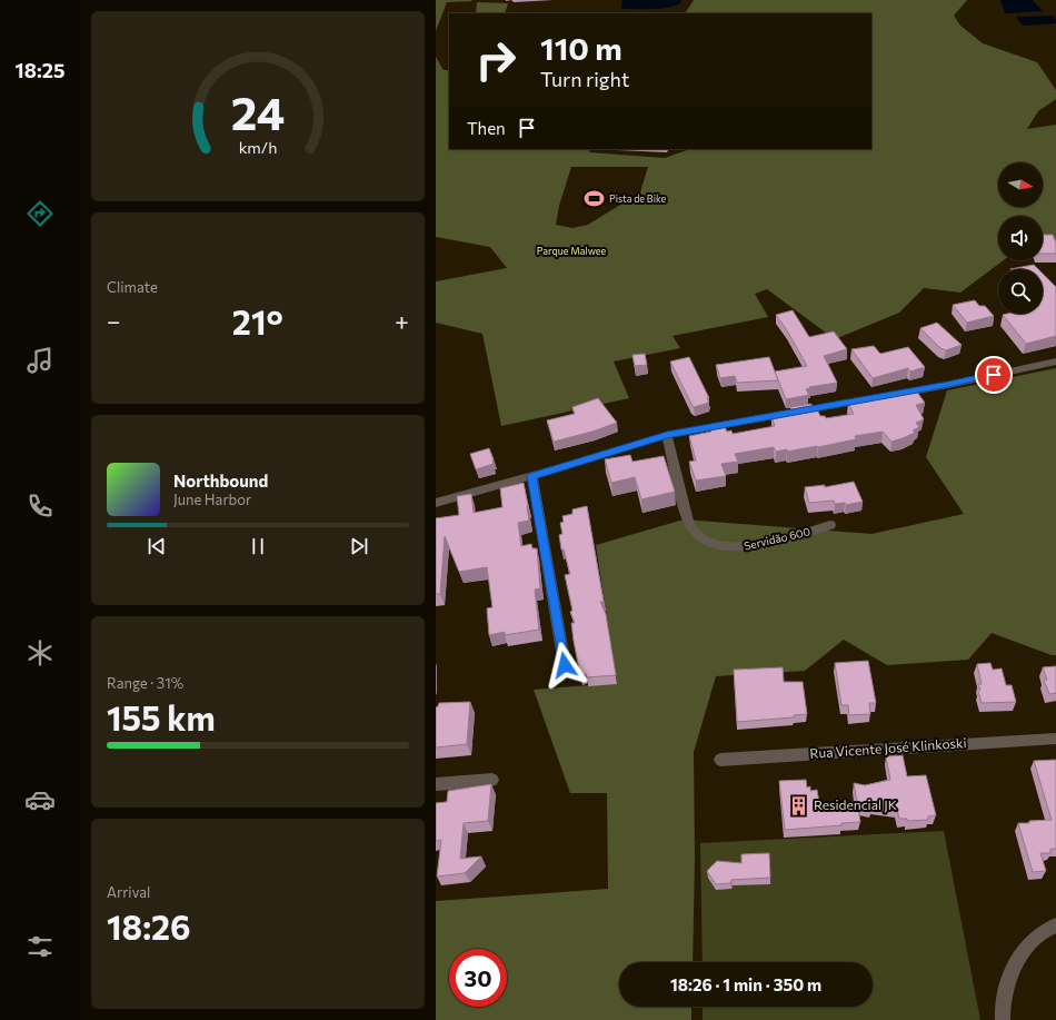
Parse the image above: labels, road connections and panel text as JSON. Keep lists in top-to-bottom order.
{
  "streets": {
    "street": ["Servidão 600", "Rua Vicente José Klinkoski"]
  },
  "parks": ["Parque Malwee"],
  "places": {
    "sports": ["Pista de Bike"],
    "building": ["Residencial JK"]
  },
  "north": "right",
  "page": {
    "tabs": "18:25",
    "turn": ["110 m", "Turn right"],
    "then": "Then",
    "tile": [
      "Climate",
      ["Range · 31%", "155 km"],
      ["Arrival", "18:26"]
    ],
    "heat": ["−", "21°", "+"],
    "song": ["Northbound", "June Harbor"],
    "limit": "30",
    "trip": "18:26 · 1 min · 350 m",
    "gauge": ["24", "km/h"]
  }
}
